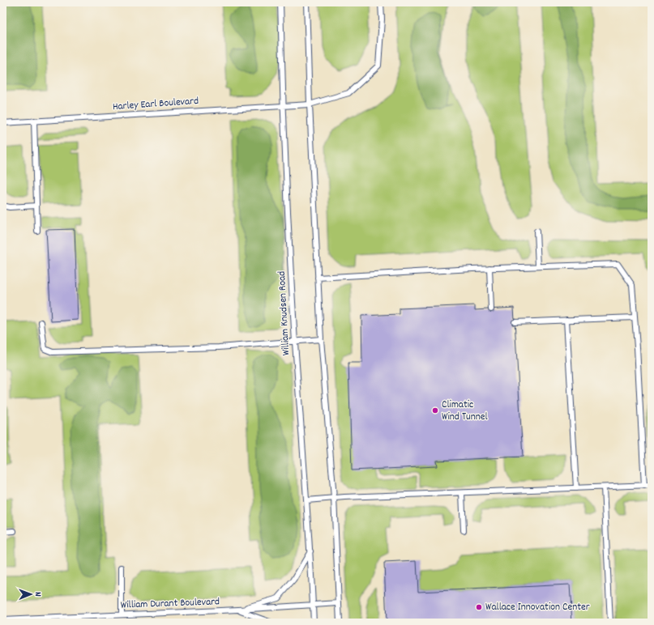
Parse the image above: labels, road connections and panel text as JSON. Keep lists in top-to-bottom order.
{
  "streets": {
    "lane": ["Harley Earl Boulevard", "William Knudsen Road", "William Durant Boulevard"]
  },
  "crossings": [
    ["Harley Earl Boulevard", "William Knudsen Road"],
    ["William Knudsen Road", "William Durant Boulevard"]
  ],
  "places": ["Climatic Wind Tunnel", "Wallace Innovation Center"],
  "north": "right"
}
